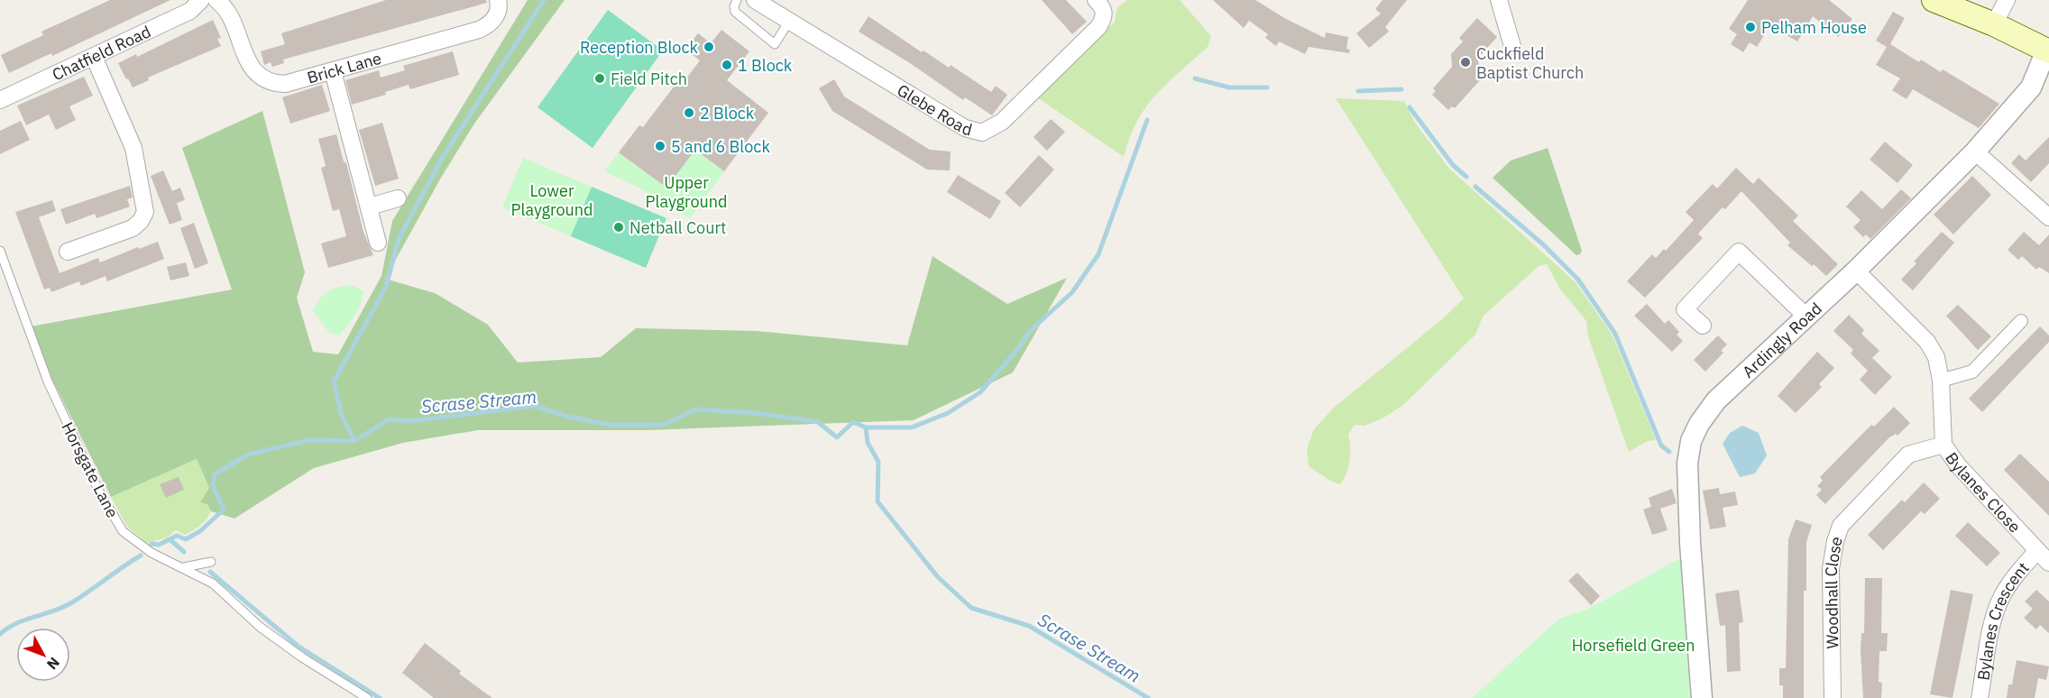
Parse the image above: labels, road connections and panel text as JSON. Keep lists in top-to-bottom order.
{
  "streets": {
    "street": [
      "Chatfield Road",
      "Brick Lane",
      "Glebe Road",
      "Ardingly Road",
      "Bylanes Close",
      "Woodhall Close",
      "Bylanes Crescent"
    ],
    "lane": ["Horsgate Lane"]
  },
  "crossings": [
    ["Ardingly Road", "Bylanes Close"],
    ["Bylanes Close", "Woodhall Close"],
    ["Bylanes Close", "Bylanes Crescent"]
  ],
  "water": ["Scrase Stream"],
  "parks": ["Upper Playground", "Lower Playground", "Horsefield Green"],
  "places": [
    "Pelham House",
    "Reception Block",
    "Cuckfield Baptist Church",
    "1 Block",
    "Field Pitch",
    "2 Block",
    "5 and 6 Block",
    "Netball Court"
  ],
  "north": "bottom right"
}
